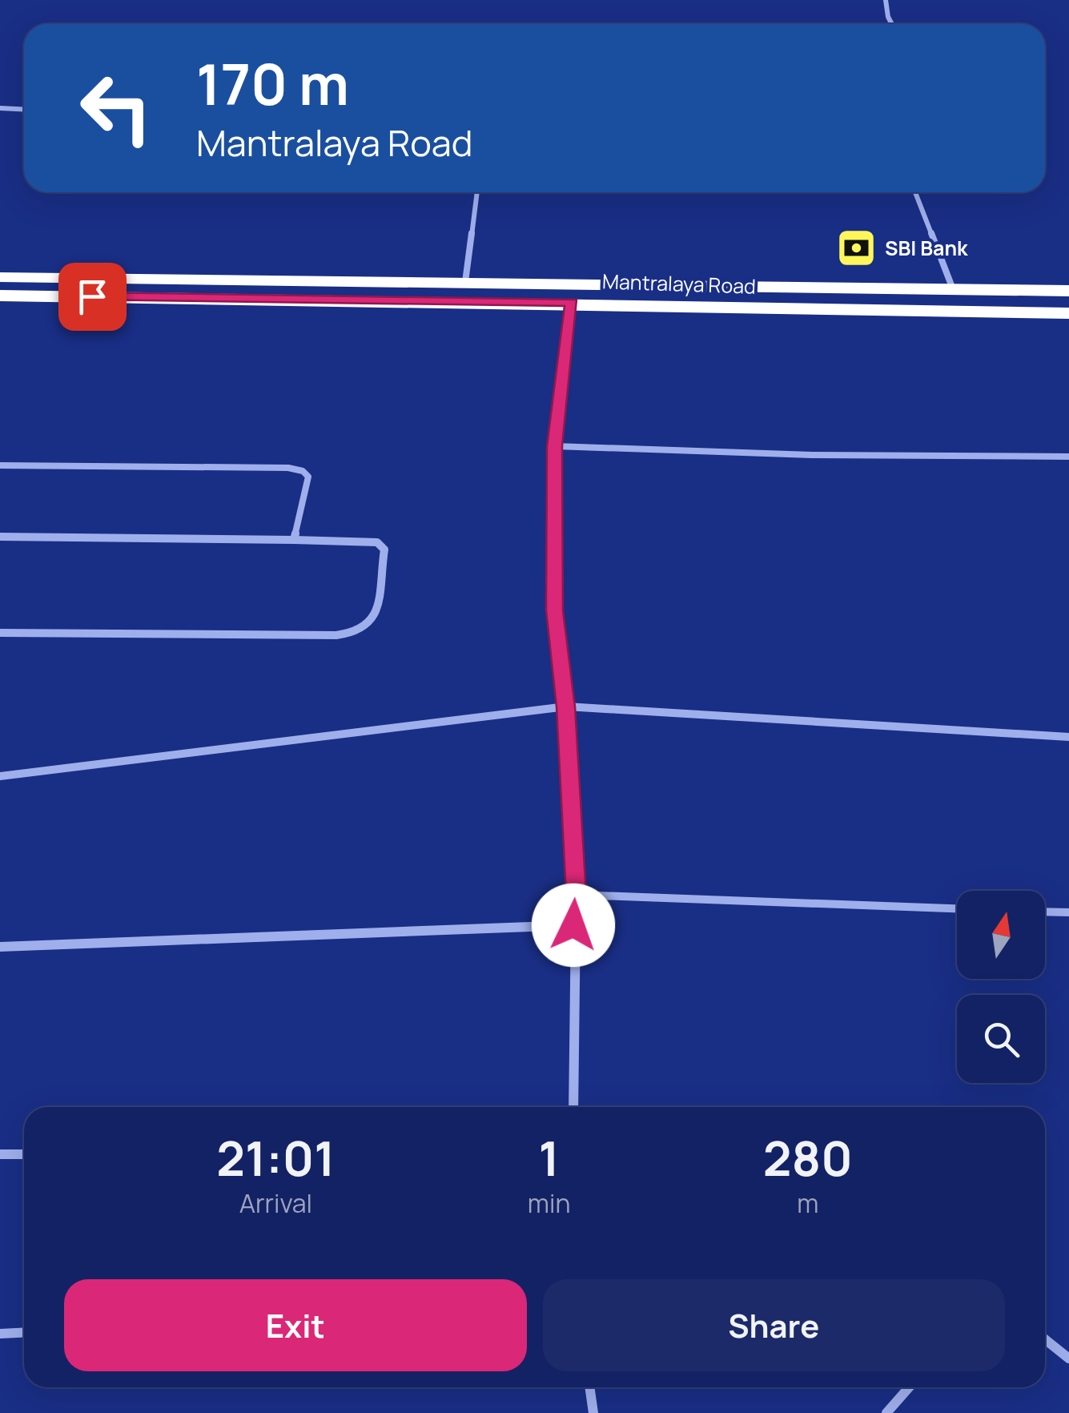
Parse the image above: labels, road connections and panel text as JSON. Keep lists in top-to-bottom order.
{
  "streets": {
    "highway": ["Mantralaya Road"]
  },
  "places": {
    "bank": ["SBI Bank"]
  },
  "north": "top",
  "page": {
    "turn": ["170 m", "Mantralaya Road"],
    "eta": [
      "21:01",
      "Arrival",
      "1",
      "min",
      "280",
      "m"
    ],
    "buttons": ["Exit", "Share"]
  }
}
